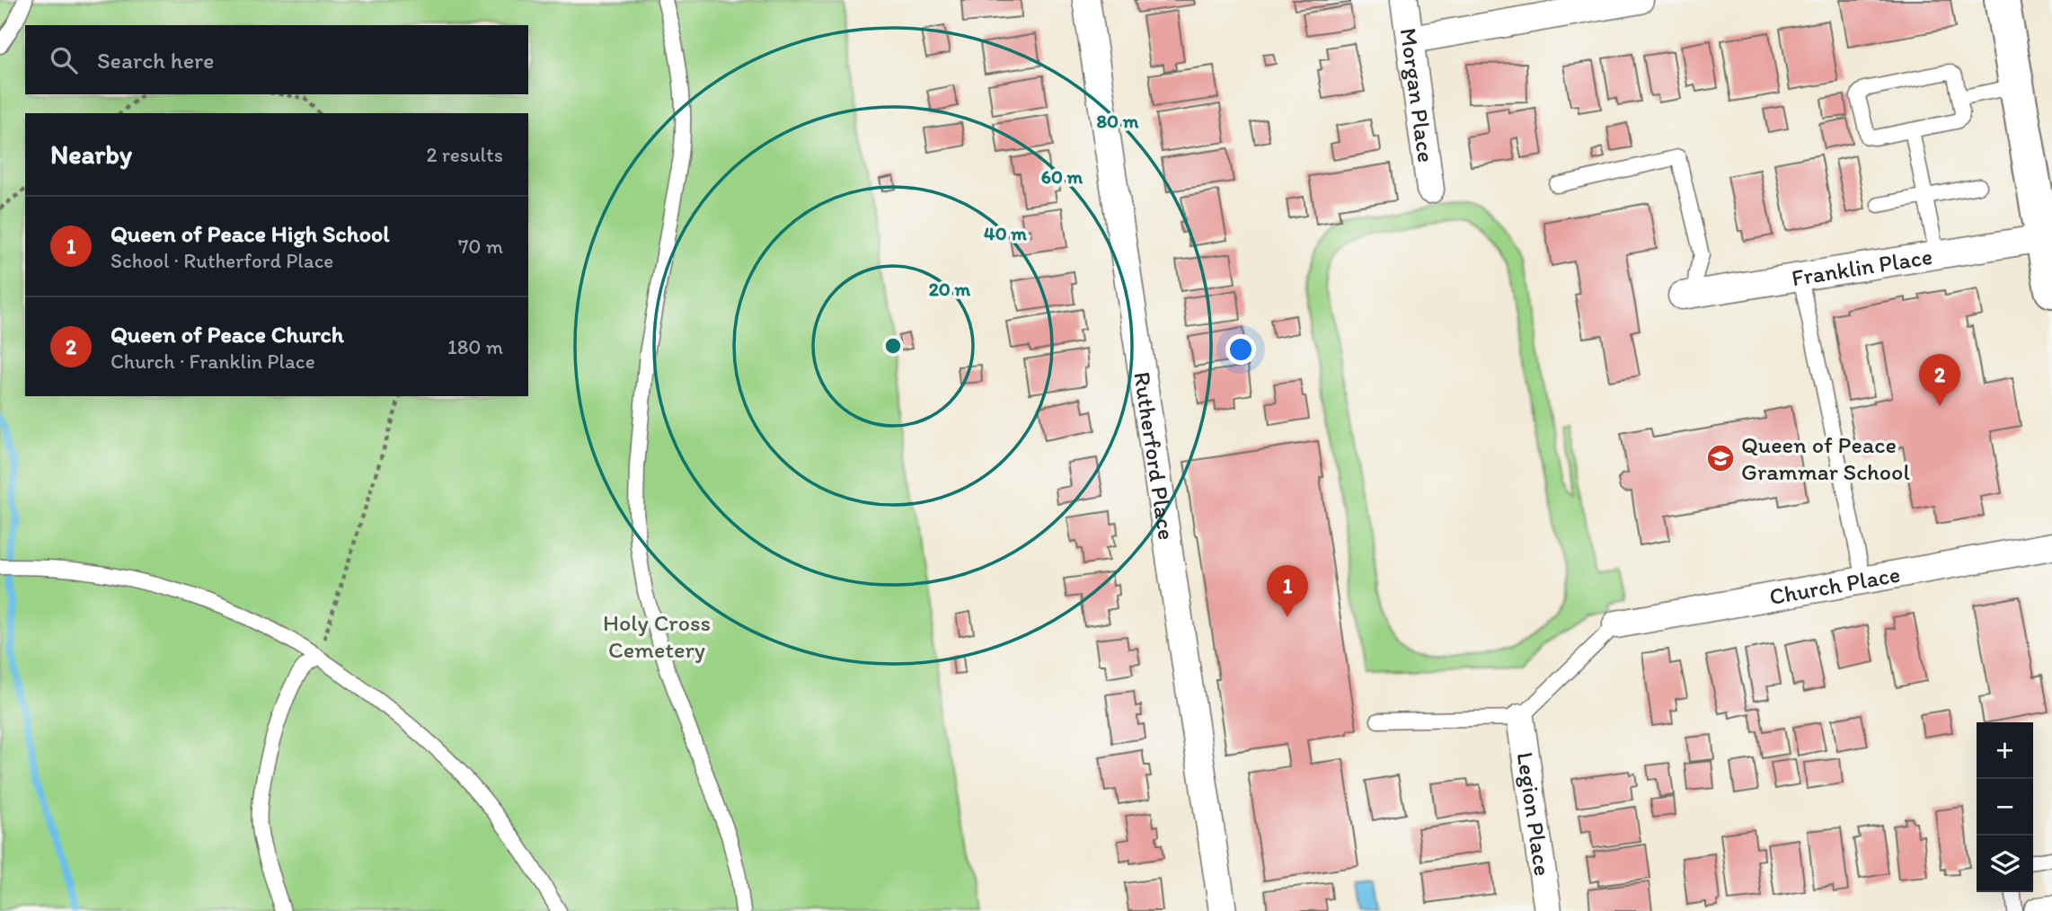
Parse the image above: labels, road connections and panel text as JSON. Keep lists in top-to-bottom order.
{
  "streets": {
    "street": [
      "Morgan Place",
      "Franklin Place",
      "Rutherford Place",
      "Church Place",
      "Legion Place"
    ]
  },
  "parks": ["Holy Cross Cemetery"],
  "places": {
    "school or university": ["Queen of Peace Grammar School"]
  },
  "page": {
    "search": "Search here",
    "heading": ["Nearby", "2 results"],
    "list": [
      {
        "mark": "1",
        "name": "Queen of Peace High School",
        "note": "School · Rutherford Place",
        "value": "70 m"
      },
      {
        "mark": "2",
        "name": "Queen of Peace Church",
        "note": "Church · Franklin Place",
        "value": "180 m"
      }
    ],
    "pins": ["2", "1"],
    "map_buttons": ["+", "−"]
  },
  "rings": [
    "80 m",
    "60 m",
    "40 m",
    "20 m"
  ]
}
